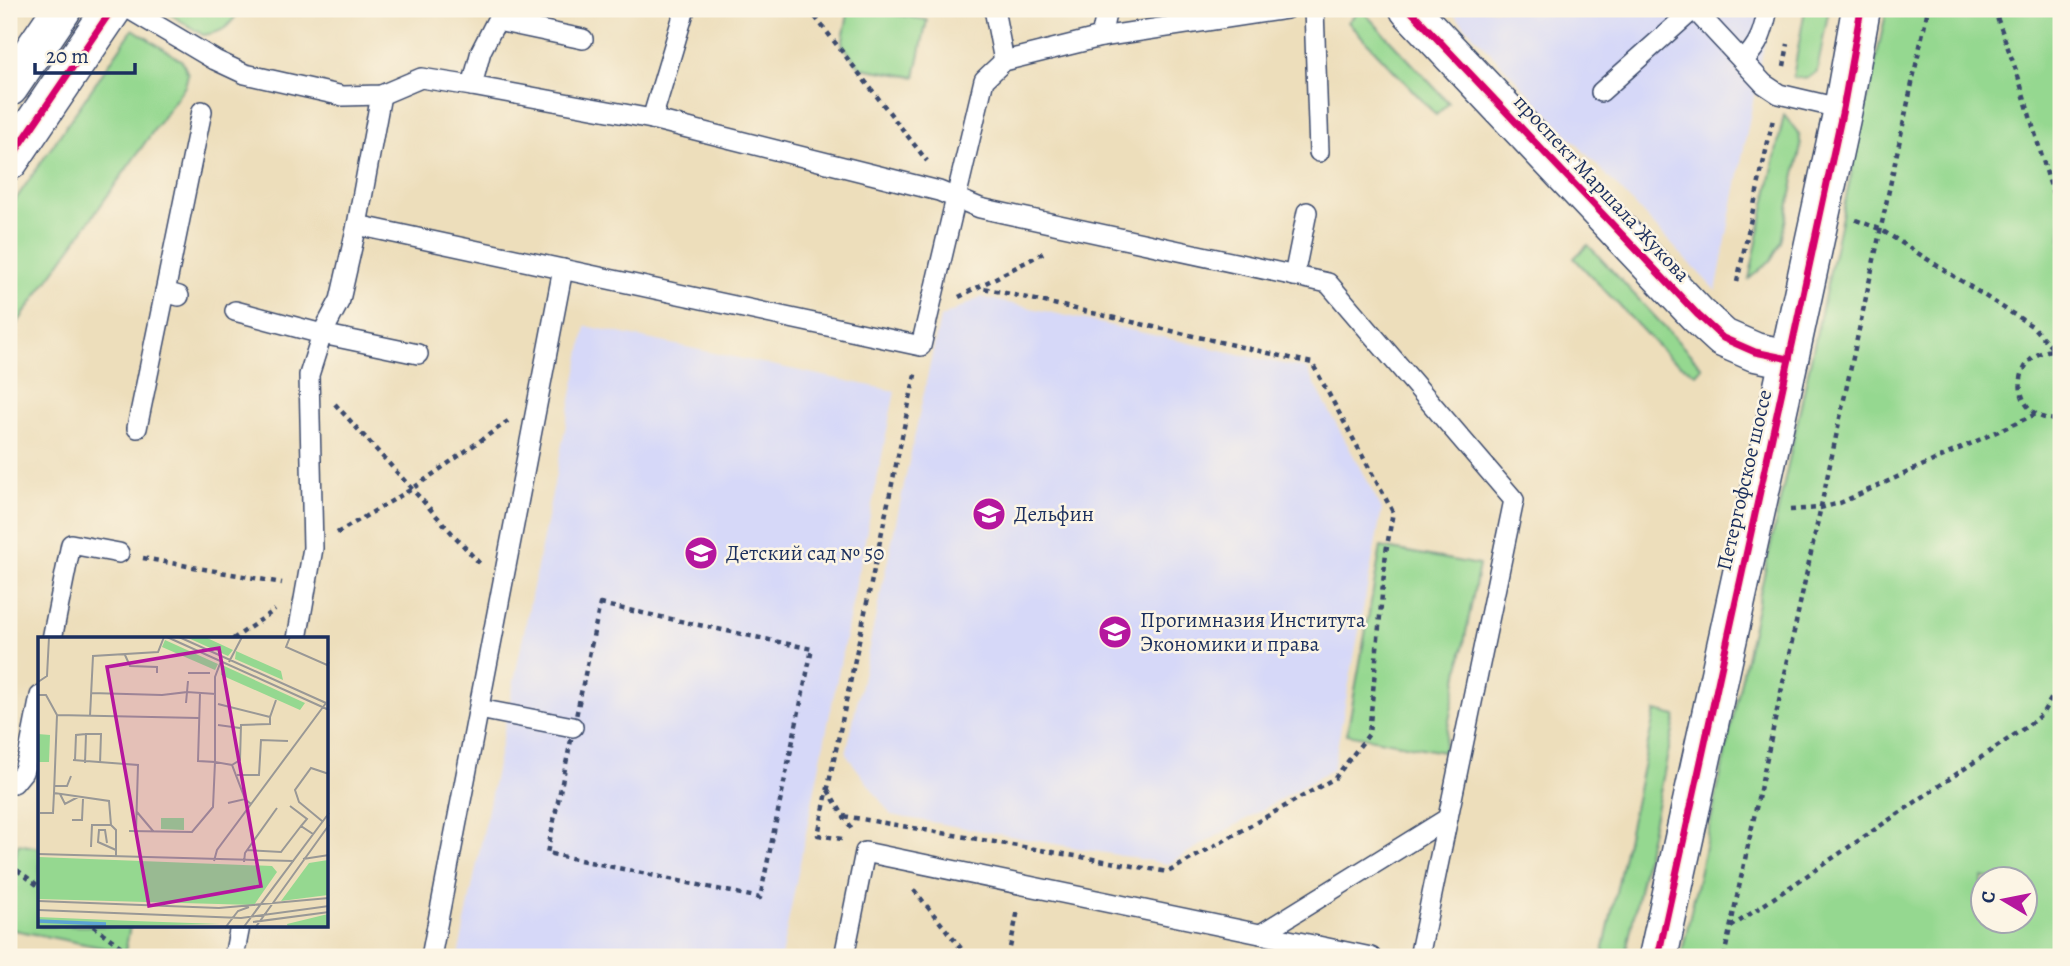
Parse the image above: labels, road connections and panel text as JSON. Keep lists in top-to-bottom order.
{
  "streets": {
    "street": ["проспект Маршала Жукова", "Петергофское шоссе"]
  },
  "crossings": [
    ["проспект Маршала Жукова", "Петергофское шоссе"]
  ],
  "places": {
    "school or university": ["Дельфин", "Детский сад № 50", "Прогимназия Института Экономики и права"]
  },
  "scale_bar": "20 m",
  "north": "left"
}
